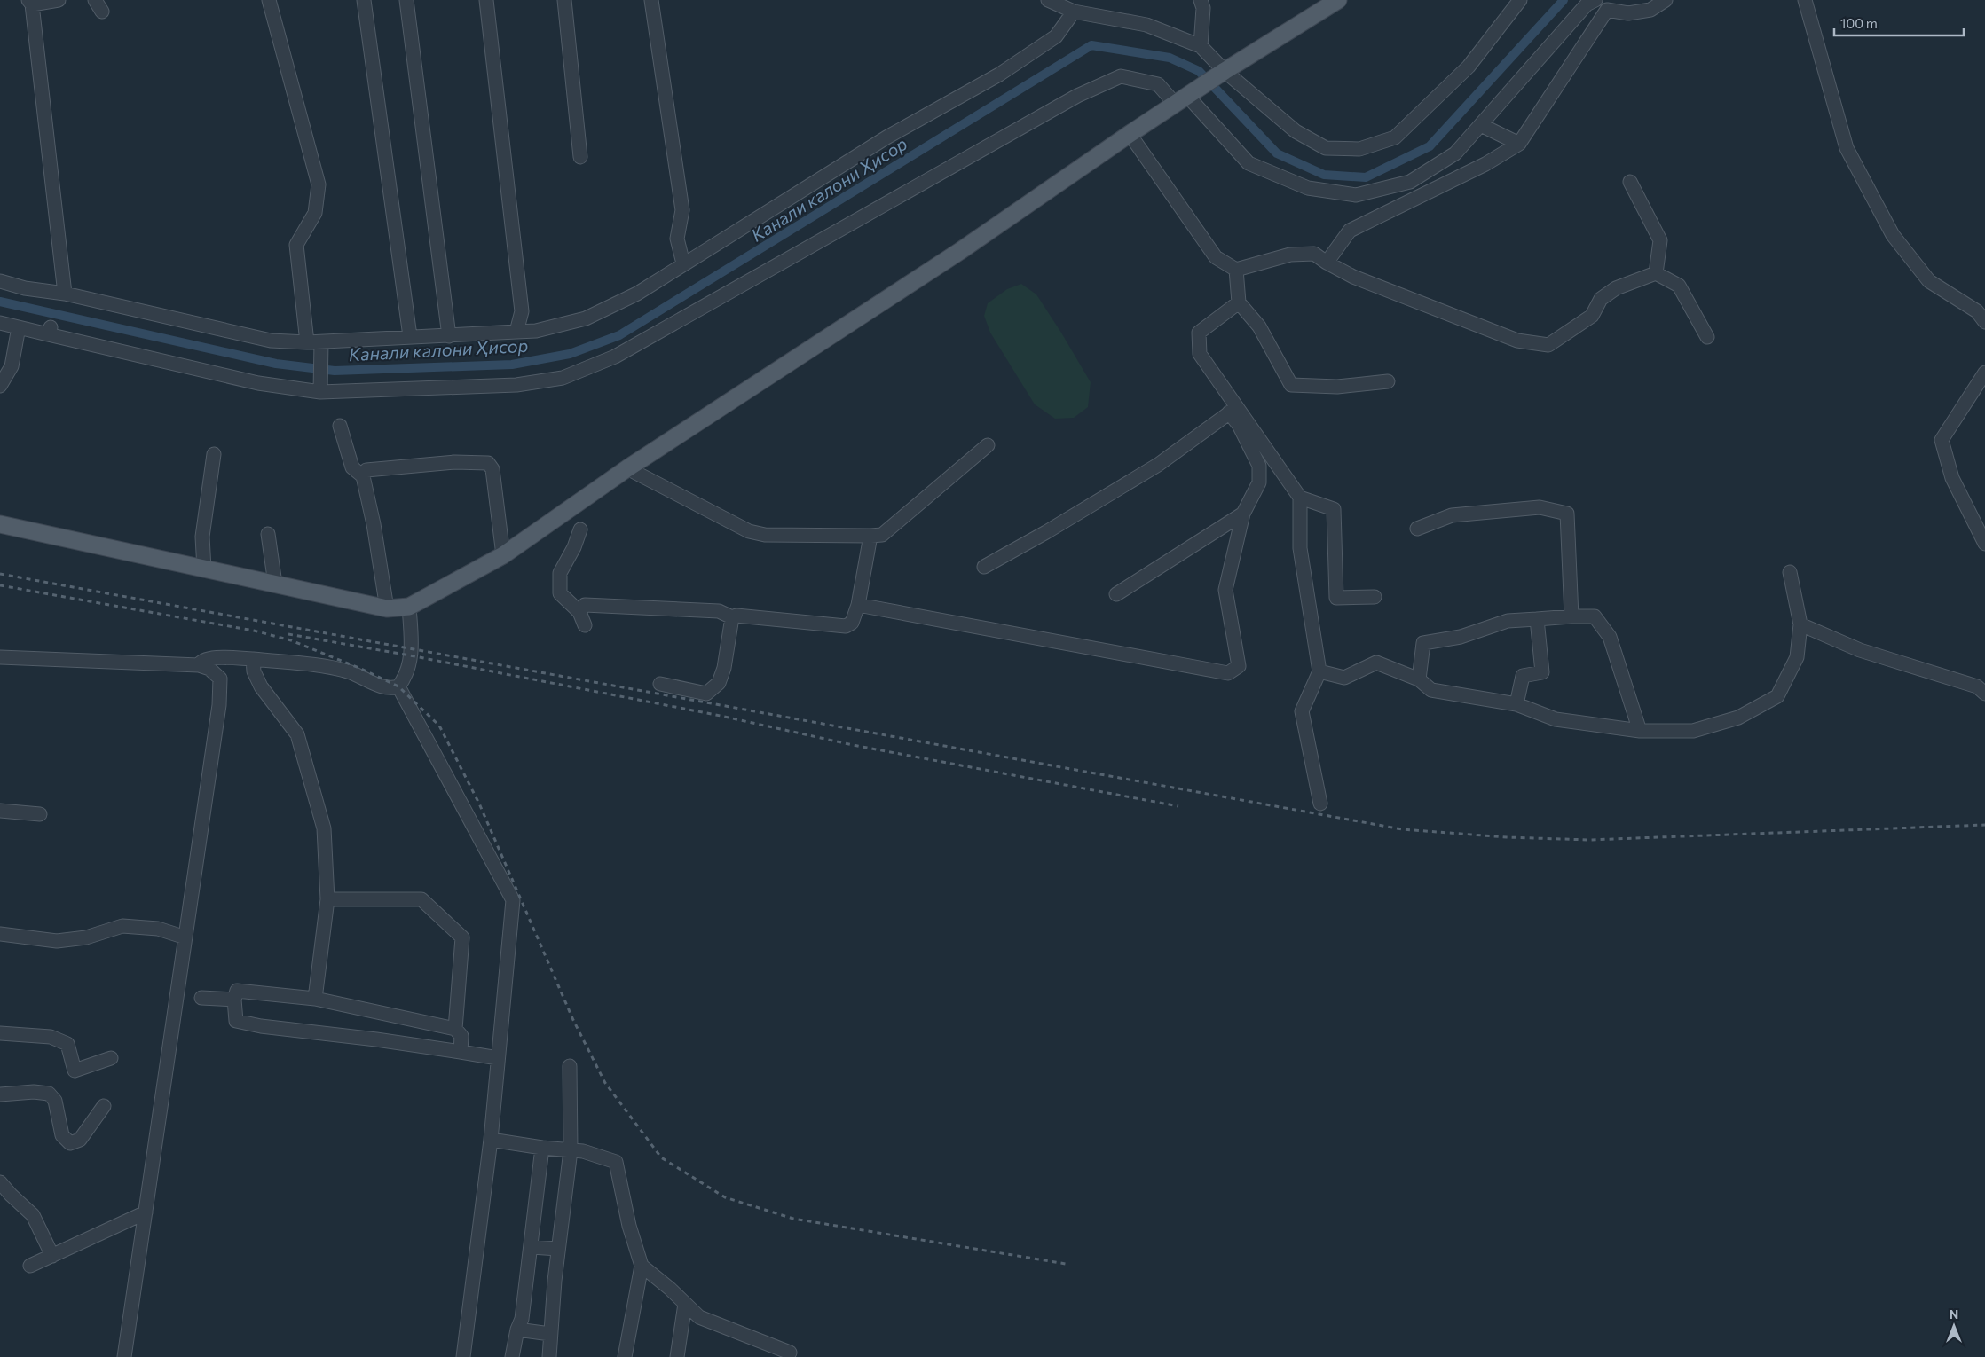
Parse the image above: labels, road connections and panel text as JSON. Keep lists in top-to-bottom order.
{
  "water": ["Канали калони Ҳисор"],
  "scale_bar": "100 m",
  "north": "top"
}
